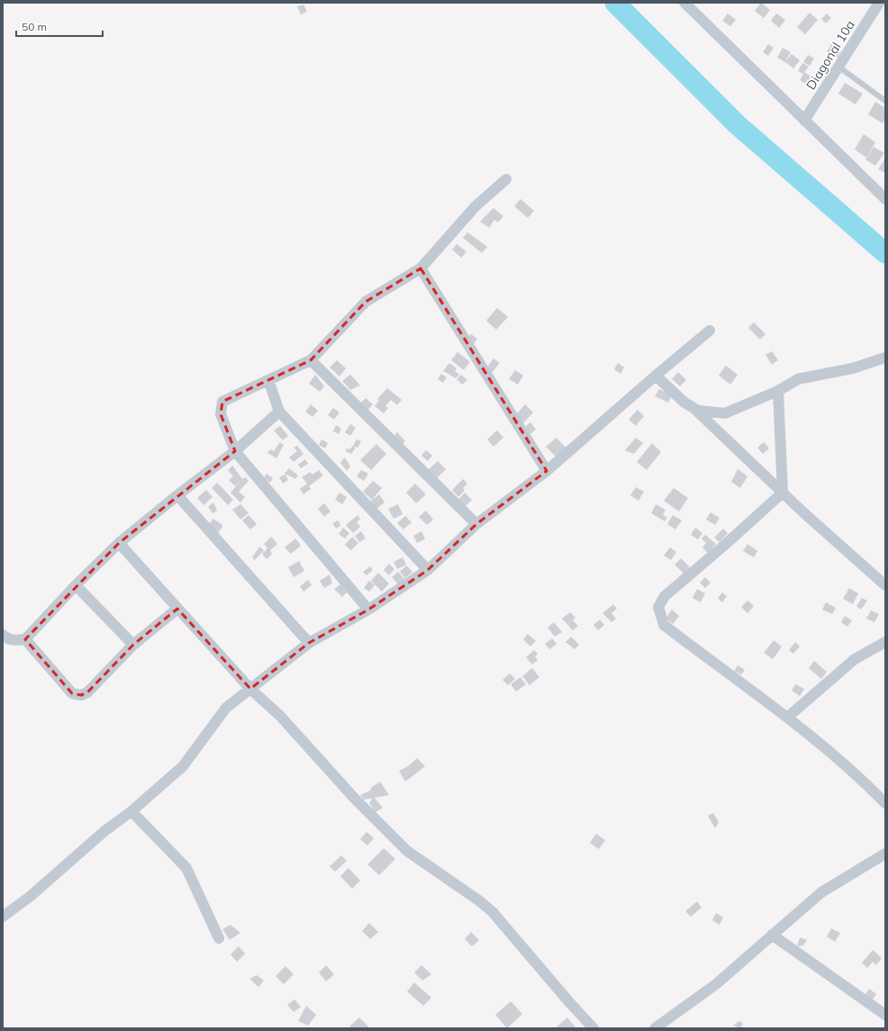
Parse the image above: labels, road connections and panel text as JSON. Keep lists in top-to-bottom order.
{
  "streets": {
    "street": ["Diagonal 10a"]
  },
  "scale_bar": "50 m"
}
